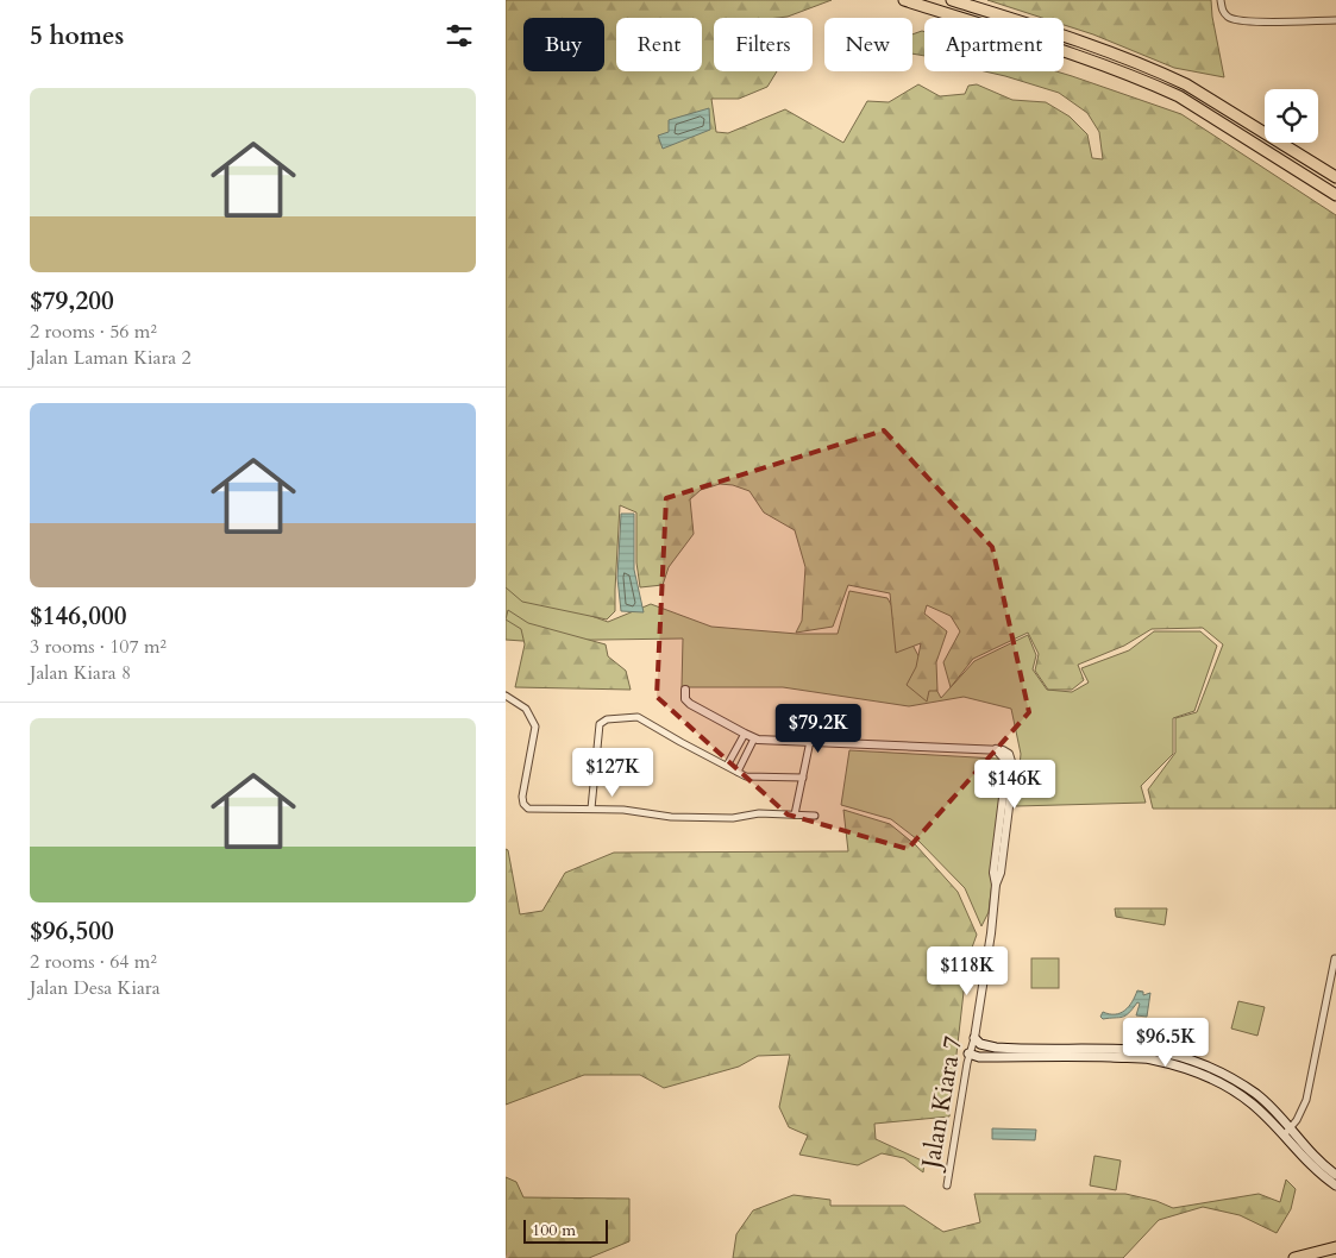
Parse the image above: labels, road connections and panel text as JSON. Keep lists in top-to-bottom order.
{
  "streets": {
    "street": ["Jalan Kiara 7"]
  },
  "scale_bar": "100 m",
  "page": {
    "heading": "5 homes",
    "chip": [
      "Buy",
      "Rent",
      "Filters",
      "New",
      "Apartment"
    ],
    "list": [
      {
        "name": "$79,200",
        "note": "2 rooms · 56 m² · Jalan Laman Kiara 2"
      },
      {
        "name": "$146,000",
        "note": "3 rooms · 107 m² · Jalan Kiara 8"
      },
      {
        "name": "$96,500",
        "note": "2 rooms · 64 m² · Jalan Desa Kiara"
      }
    ],
    "price": [
      "$79.2K",
      "$127K",
      "$146K",
      "$118K",
      "$96.5K"
    ],
    "scale": "100 m"
  }
}
